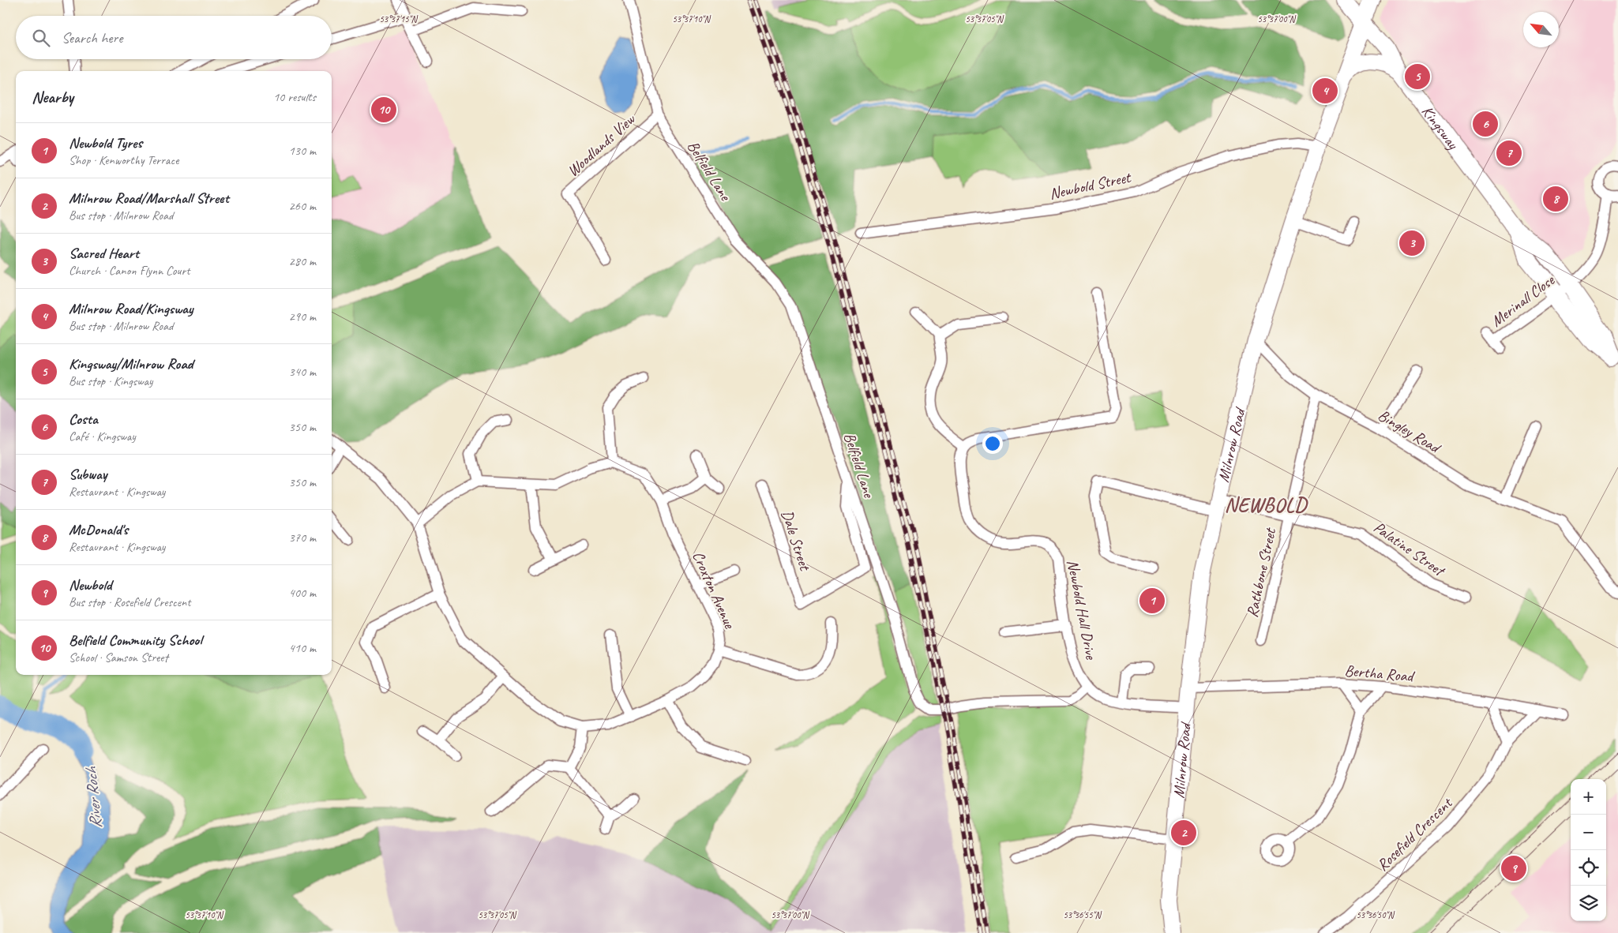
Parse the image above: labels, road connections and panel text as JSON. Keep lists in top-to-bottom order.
{
  "streets": {
    "main road": ["Kingsway", "Milnrow Road"],
    "street": [
      "Woodlands View",
      "Belfield Lane",
      "Newbold Street",
      "Merinall Close",
      "Bingley Road",
      "Dale Street",
      "Palatine Street",
      "Rathbone Street",
      "Croxton Avenue",
      "Newbold Hall Drive",
      "Bertha Road",
      "Rosefield Crescent"
    ]
  },
  "crossings": [
    ["Kingsway", "Merinall Close"],
    ["Kingsway", "Milnrow Road"],
    ["Woodlands View", "Belfield Lane"],
    ["Belfield Lane", "Dale Street"],
    ["Belfield Lane", "Newbold Hall Drive"],
    ["Newbold Street", "Milnrow Road"],
    ["Bingley Road", "Milnrow Road"],
    ["Bingley Road", "Rathbone Street"],
    ["Milnrow Road", "Palatine Street"],
    ["Milnrow Road", "Bertha Road"],
    ["Palatine Street", "Rathbone Street"],
    ["Bertha Road", "Rosefield Crescent"]
  ],
  "districts": ["NEWBOLD"],
  "water": ["River Roch"],
  "north": "top left",
  "page": {
    "search": "Search here",
    "pins": [
      "5",
      "4",
      "10",
      "6",
      "7",
      "8",
      "3",
      "1",
      "2",
      "9"
    ],
    "heading": ["Nearby", "10 results"],
    "list": [
      {
        "mark": "1",
        "name": "Newbold Tyres",
        "note": "Shop · Kenworthy Terrace",
        "value": "130 m"
      },
      {
        "mark": "2",
        "name": "Milnrow Road/Marshall Street",
        "note": "Bus stop · Milnrow Road",
        "value": "260 m"
      },
      {
        "mark": "3",
        "name": "Sacred Heart",
        "note": "Church · Canon Flynn Court",
        "value": "280 m"
      },
      {
        "mark": "4",
        "name": "Milnrow Road/Kingsway",
        "note": "Bus stop · Milnrow Road",
        "value": "290 m"
      },
      {
        "mark": "5",
        "name": "Kingsway/Milnrow Road",
        "note": "Bus stop · Kingsway",
        "value": "340 m"
      },
      {
        "mark": "6",
        "name": "Costa",
        "note": "Café · Kingsway",
        "value": "350 m"
      },
      {
        "mark": "7",
        "name": "Subway",
        "note": "Restaurant · Kingsway",
        "value": "350 m"
      },
      {
        "mark": "8",
        "name": "McDonald's",
        "note": "Restaurant · Kingsway",
        "value": "370 m"
      },
      {
        "mark": "9",
        "name": "Newbold",
        "note": "Bus stop · Rosefield Crescent",
        "value": "400 m"
      },
      {
        "mark": "10",
        "name": "Belfield Community School",
        "note": "School · Samson Street",
        "value": "410 m"
      }
    ],
    "map_buttons": ["+", "−"]
  },
  "coordinates": [
    "53°37'15\"N",
    "53°37'10\"N",
    "53°37'05\"N",
    "53°37'00\"N",
    "53°36'55\"N",
    "53°36'50\"N"
  ]
}
